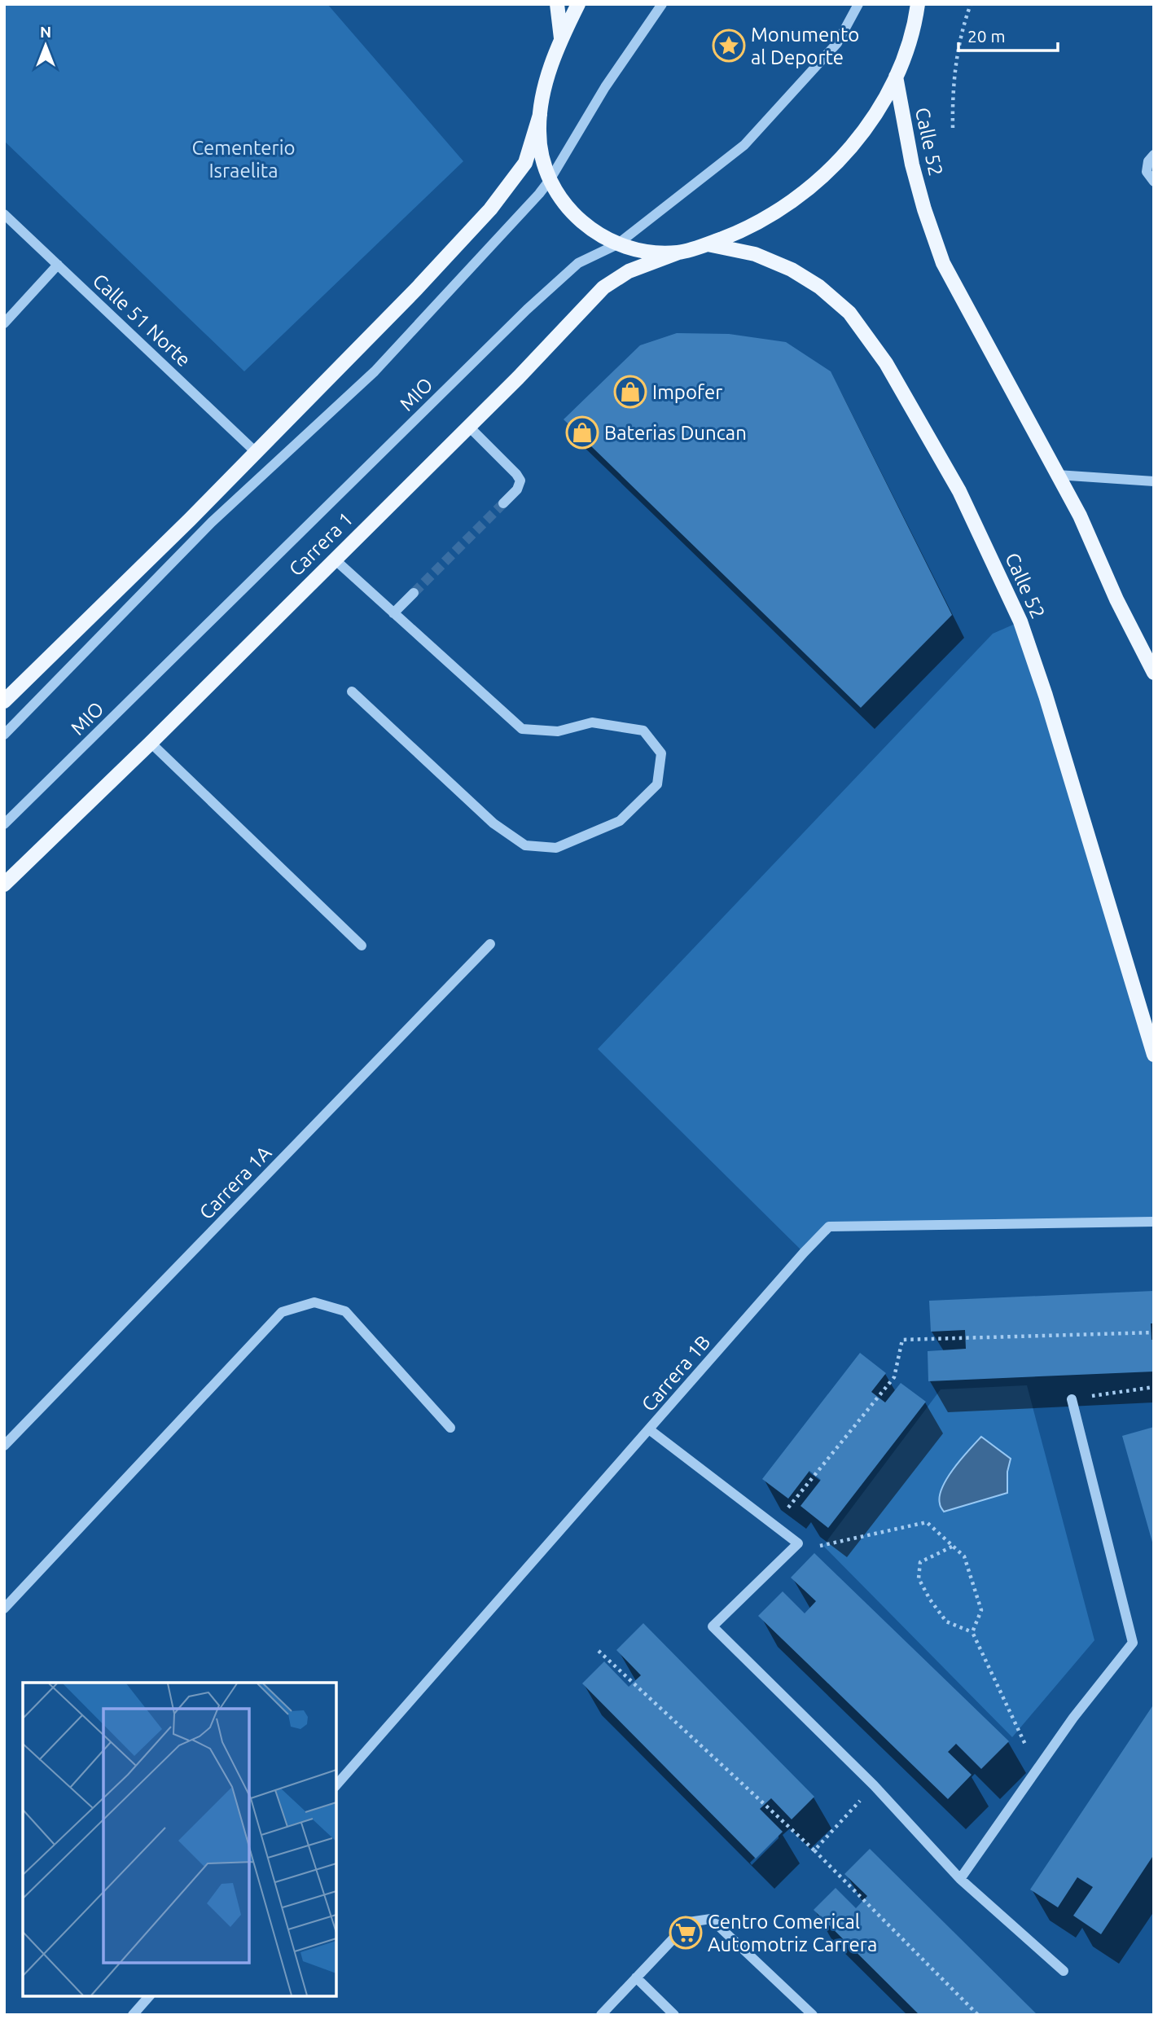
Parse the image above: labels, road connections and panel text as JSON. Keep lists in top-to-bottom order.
{
  "streets": {
    "main road": ["Calle 52", "Carrera 1"],
    "street": [
      "Calle 51 Norte",
      "MIO",
      "Carrera 1A",
      "Carrera 1B"
    ]
  },
  "parks": ["Cementerio Israelita"],
  "places": {
    "place": ["Monumento al Deporte"],
    "shop": ["Impofer", "Baterias Duncan"],
    "supermarket": ["Centro Comerical Automotriz Carrera"]
  },
  "scale_bar": "20 m",
  "north": "top"
}
